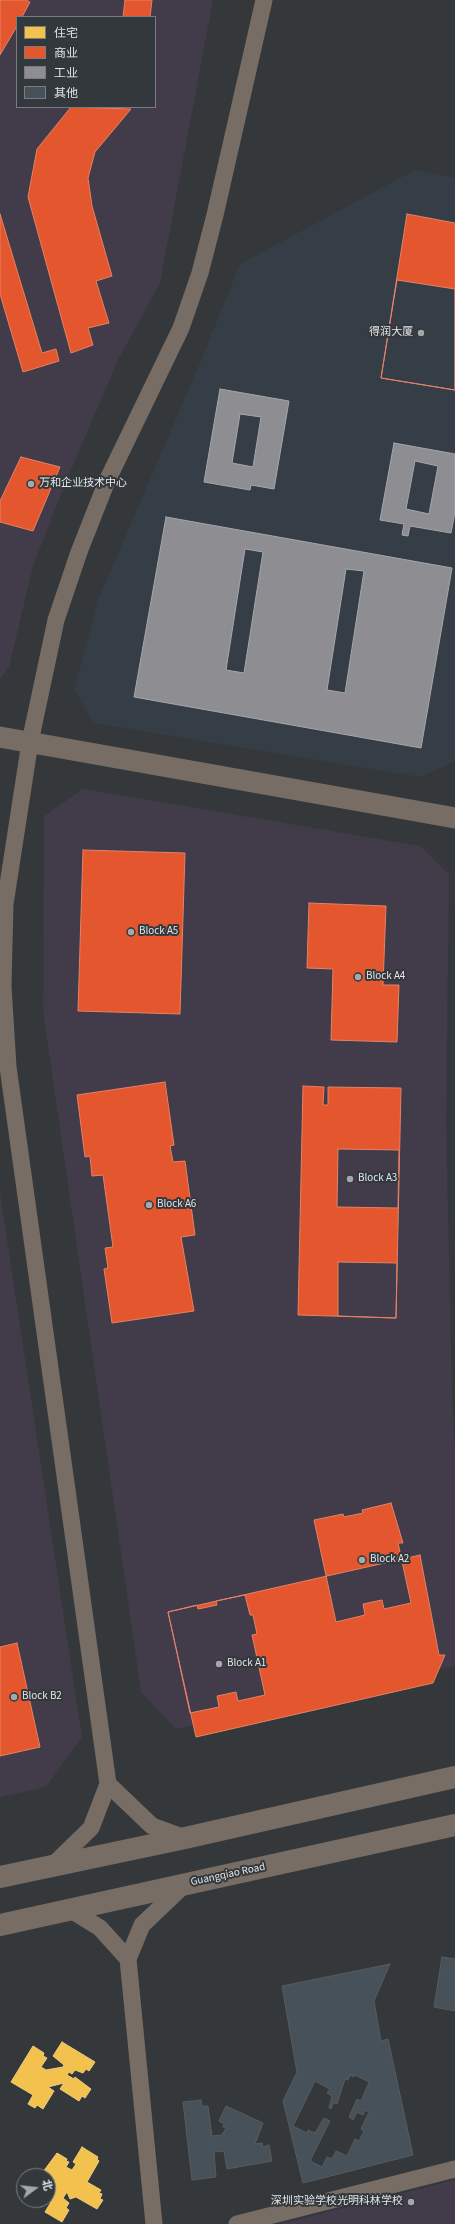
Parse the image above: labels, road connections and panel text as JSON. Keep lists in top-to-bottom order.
{
  "streets": {
    "main road": ["Guangqiao Road"]
  },
  "places": [
    "得润大厦",
    "万和企业技术中心",
    "Block A5",
    "Block A4",
    "Block A3",
    "Block A6",
    "Block A2",
    "Block A1",
    "Block B2",
    "深圳实验学校光明科林学校"
  ],
  "legend": [
    "住宅",
    "商业",
    "工业",
    "其他"
  ],
  "north": "right"
}
